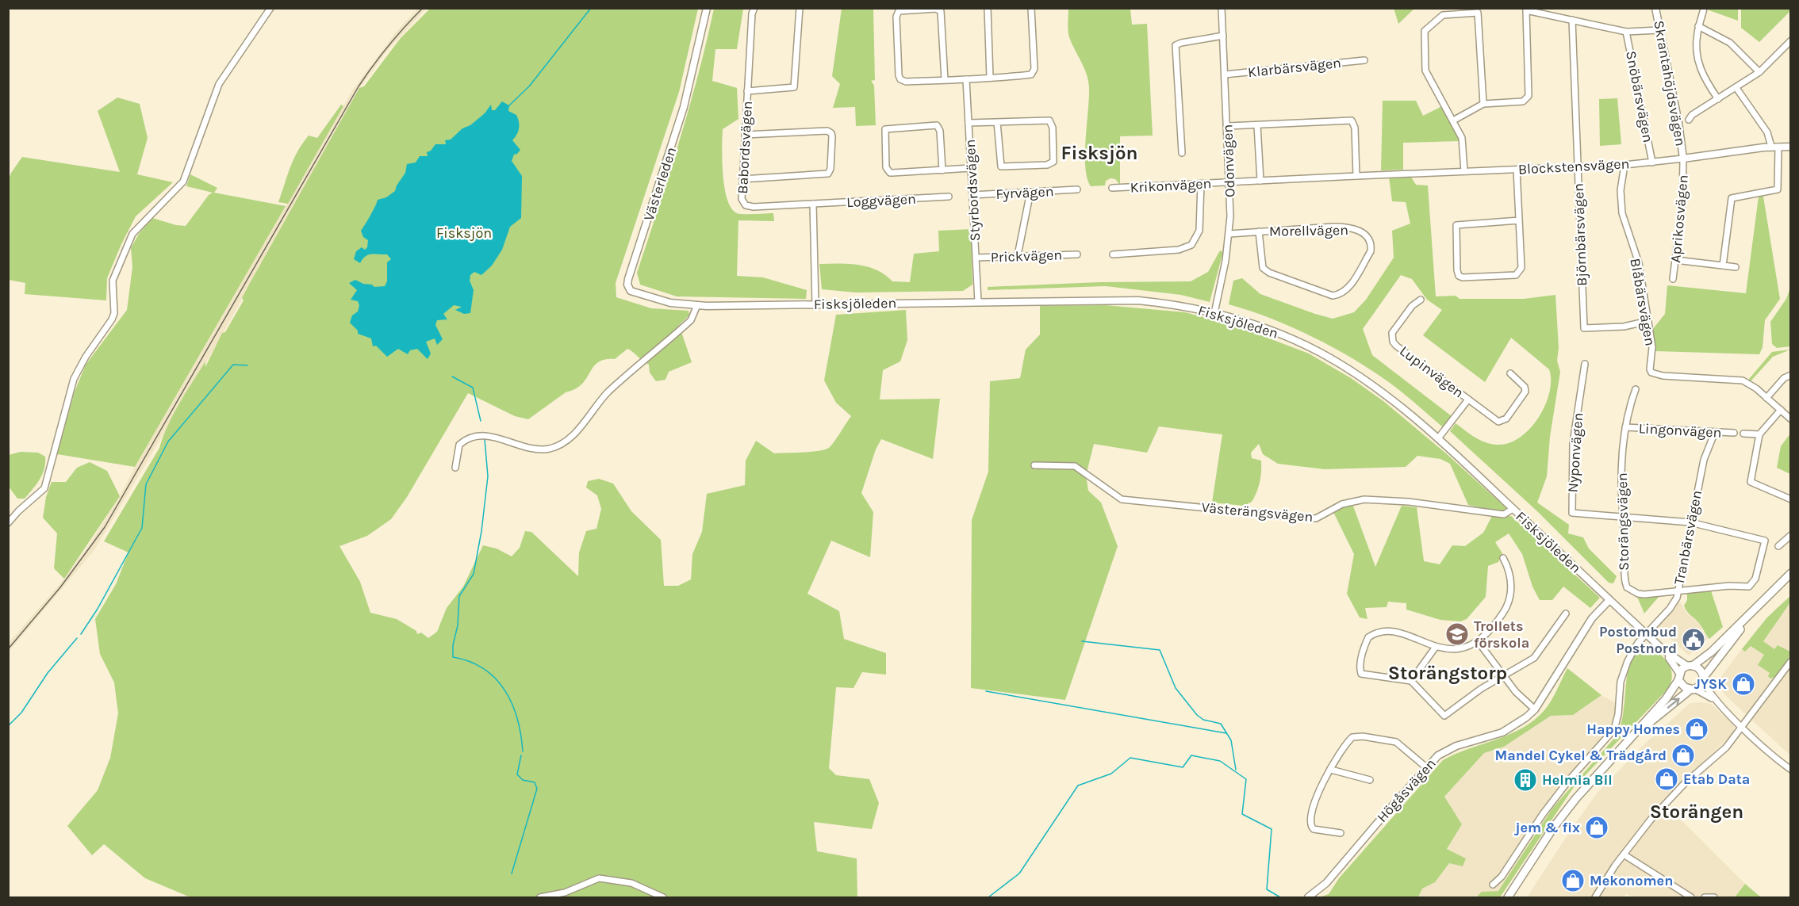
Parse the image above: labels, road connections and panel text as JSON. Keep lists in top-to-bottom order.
{
  "streets": {
    "street": [
      "Klarbärsvägen",
      "Skrantahöjdsvägen",
      "Snöbärsvägen",
      "Babordsvägen",
      "Odonvägen",
      "Blockstensvägen",
      "Västerleden",
      "Krikonvägen",
      "Styrbordsvägen",
      "Fyrvägen",
      "Loggvägen",
      "Aprikosvägen",
      "Morellvägen",
      "Björnbärsvägen",
      "Prickvägen",
      "Blåbärsvägen",
      "Fisksjöleden",
      "Lupinvägen",
      "Lingonvägen",
      "Nyponvägen",
      "Västerängsvägen",
      "Storängsvägen",
      "Tranbärsvägen",
      "Högåsvägen"
    ]
  },
  "crossings": [
    ["Klarbärsvägen", "Odonvägen"],
    ["Skrantahöjdsvägen", "Blockstensvägen"],
    ["Skrantahöjdsvägen", "Aprikosvägen"],
    ["Snöbärsvägen", "Blockstensvägen"],
    ["Babordsvägen", "Loggvägen"],
    ["Odonvägen", "Krikonvägen"],
    ["Odonvägen", "Morellvägen"],
    ["Odonvägen", "Fisksjöleden"],
    ["Blockstensvägen", "Krikonvägen"],
    ["Blockstensvägen", "Aprikosvägen"],
    ["Blockstensvägen", "Björnbärsvägen"],
    ["Blockstensvägen", "Blåbärsvägen"],
    ["Västerleden", "Fisksjöleden"],
    ["Styrbordsvägen", "Fyrvägen"],
    ["Styrbordsvägen", "Prickvägen"],
    ["Styrbordsvägen", "Fisksjöleden"],
    ["Björnbärsvägen", "Blåbärsvägen"],
    ["Fisksjöleden", "Lupinvägen"],
    ["Fisksjöleden", "Västerängsvägen"],
    ["Fisksjöleden", "Tranbärsvägen"],
    ["Fisksjöleden", "Högåsvägen"],
    ["Lingonvägen", "Storängsvägen"],
    ["Lingonvägen", "Tranbärsvägen"],
    ["Nyponvägen", "Storängsvägen"],
    ["Storängsvägen", "Tranbärsvägen"]
  ],
  "districts": ["Fisksjön", "Storängstorp", "Storängen"],
  "parks": ["Fisksjön"],
  "places": {
    "school or university": ["Trollets förskola"],
    "public building": ["Postombud Postnord"],
    "shop": [
      "JYSK",
      "Happy Homes",
      "Mandel Cykel & Trädgård",
      "Etab Data",
      "jem & fix",
      "Mekonomen"
    ],
    "building": ["Helmia Bil"]
  }
}
